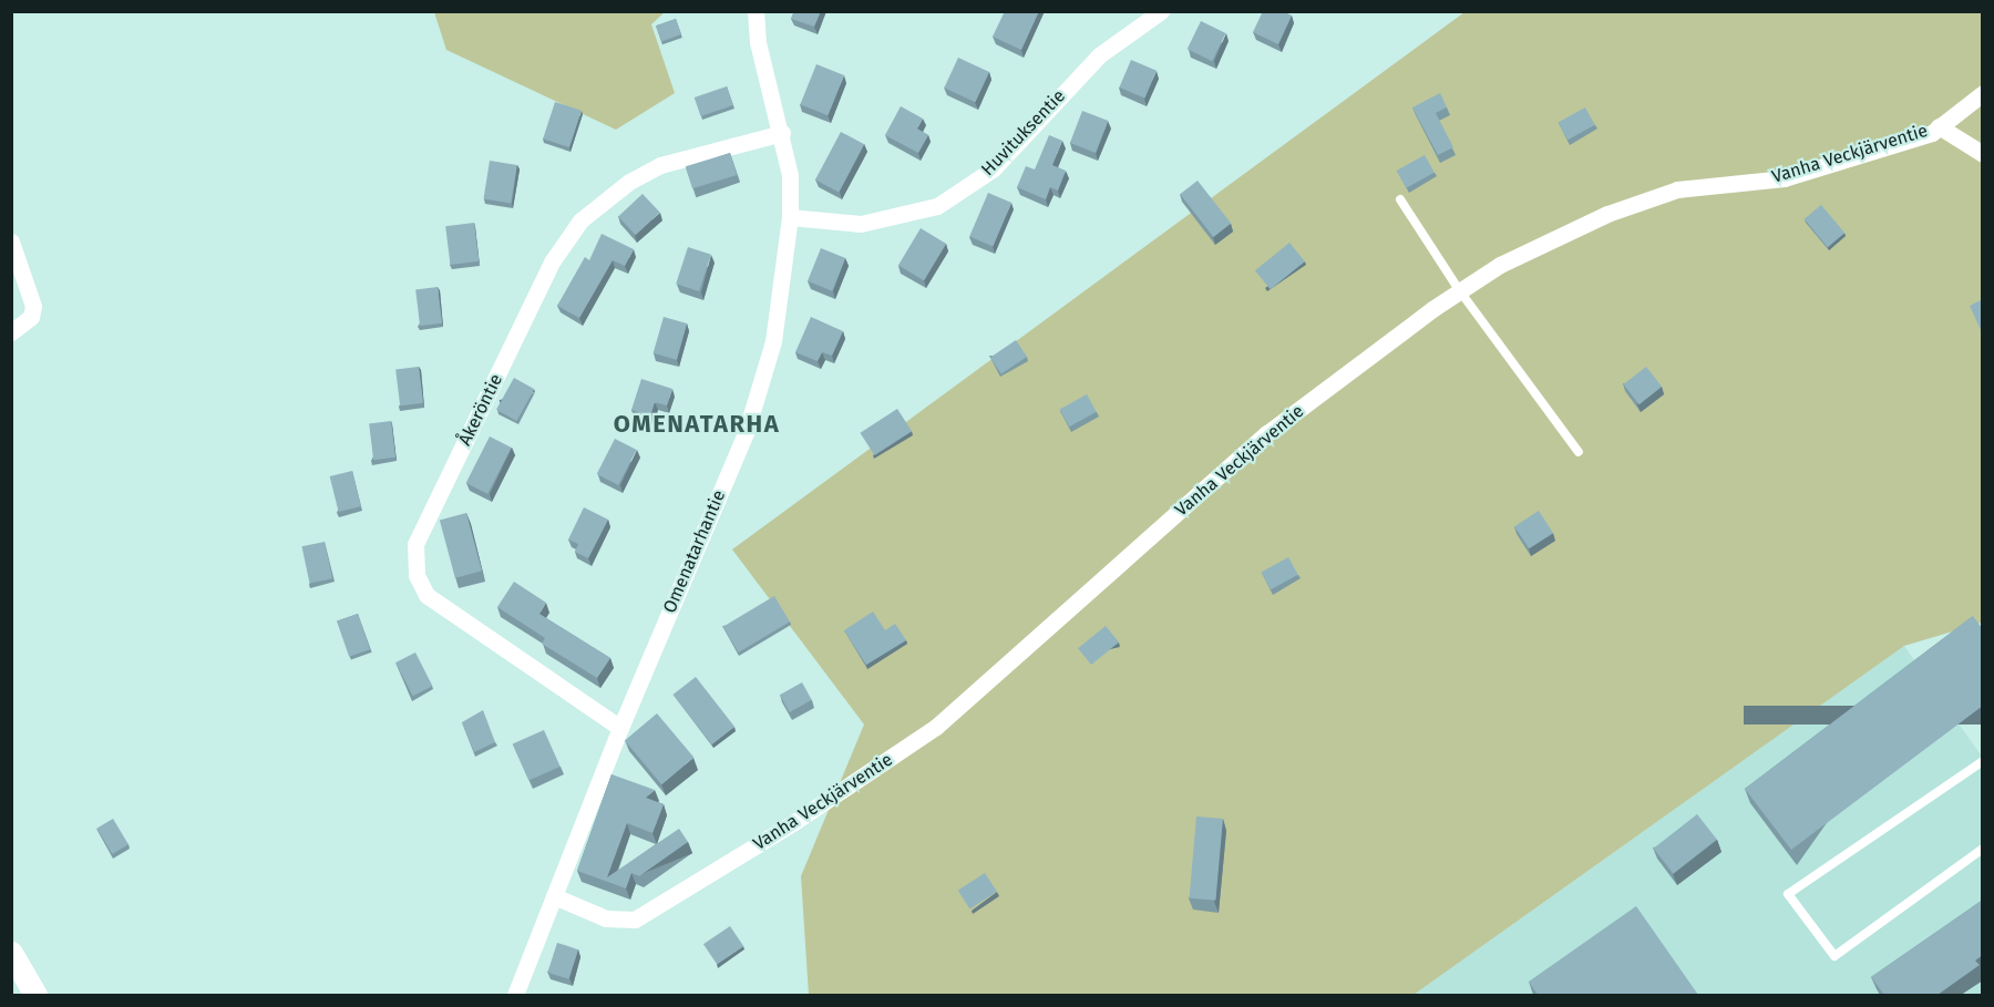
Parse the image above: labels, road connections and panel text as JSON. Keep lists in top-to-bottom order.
{
  "streets": {
    "street": [
      "Huvituksentie",
      "Vanha Veckjärventie",
      "Åkeröntie",
      "Omenatarhantie"
    ]
  },
  "crossings": [
    ["Huvituksentie", "Omenatarhantie"],
    ["Vanha Veckjärventie", "Omenatarhantie"],
    ["Åkeröntie", "Omenatarhantie"]
  ],
  "districts": ["OMENATARHA"]
}
